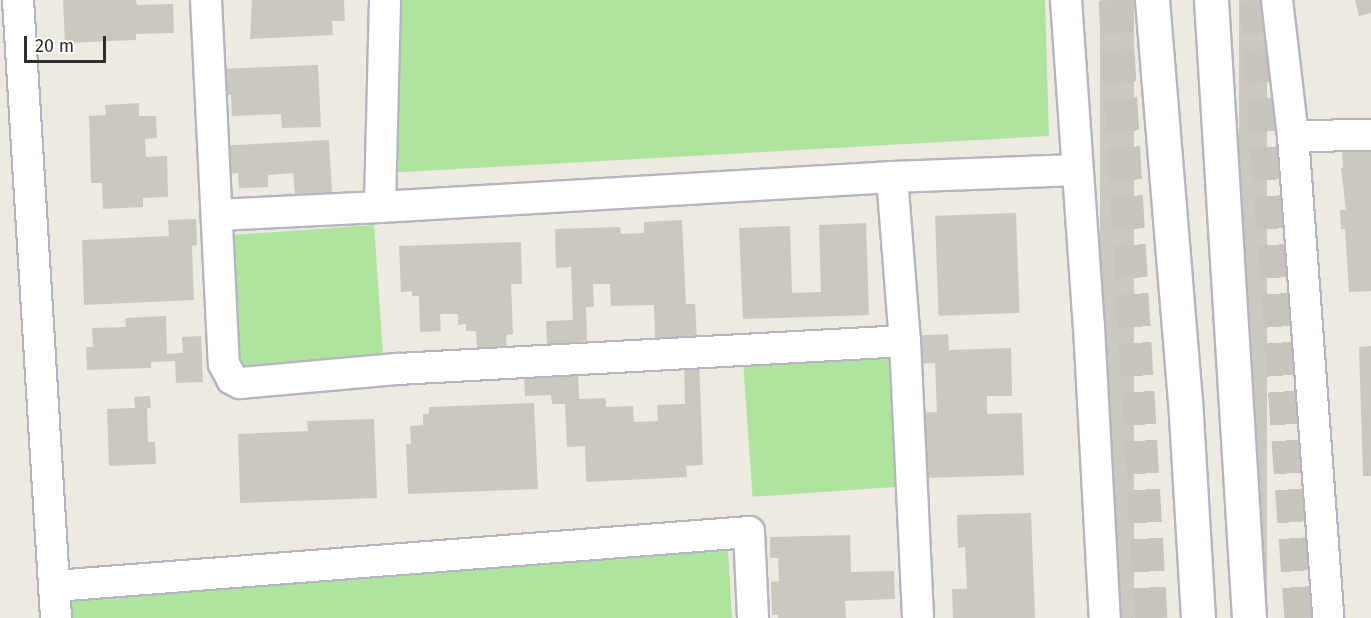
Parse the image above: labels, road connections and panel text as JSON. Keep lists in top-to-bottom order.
{
  "scale_bar": "20 m"
}
